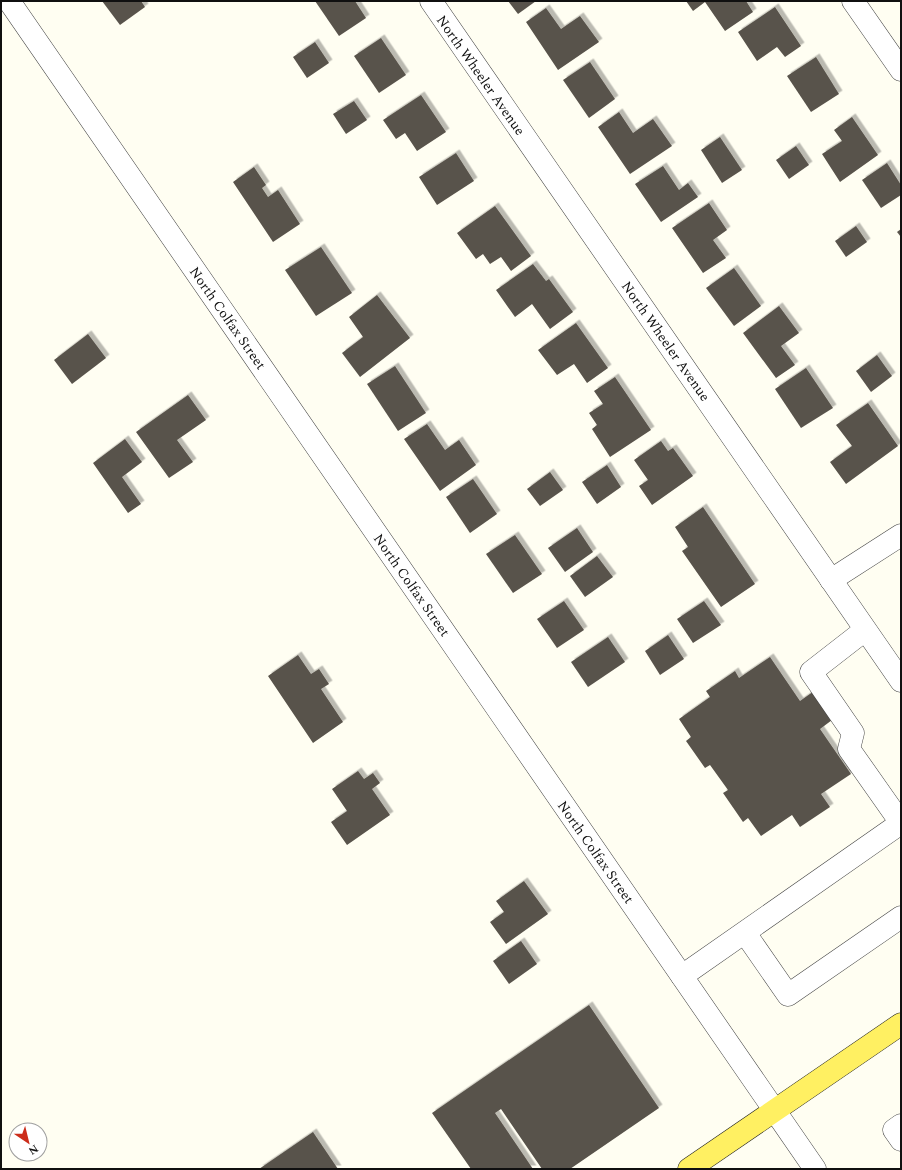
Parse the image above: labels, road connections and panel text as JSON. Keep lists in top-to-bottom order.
{
  "streets": {
    "street": ["North Wheeler Avenue", "North Colfax Street"]
  },
  "north": "bottom right"
}
